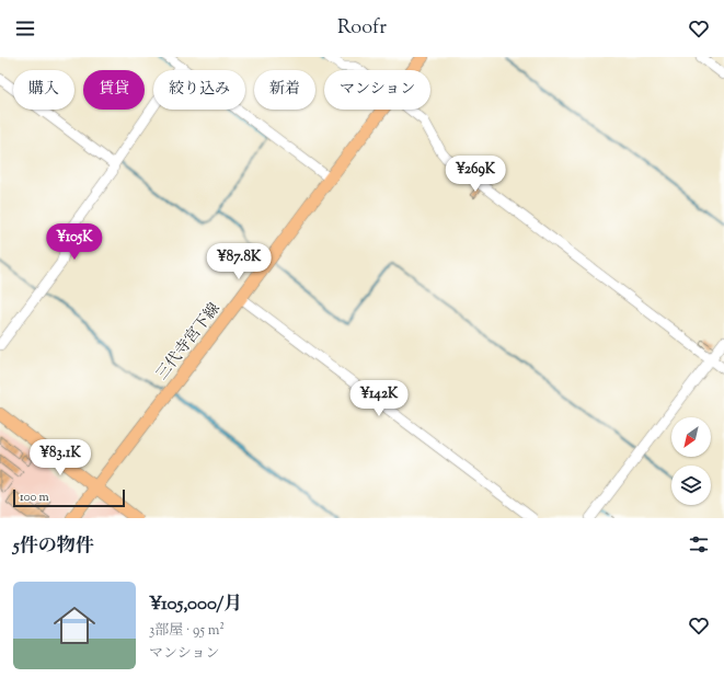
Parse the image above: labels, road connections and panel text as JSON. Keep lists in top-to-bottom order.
{
  "streets": {
    "main road": ["三代寺宮下線"]
  },
  "scale_bar": "100 m",
  "north": "bottom left",
  "page": {
    "header": "Roofr",
    "chip": [
      "購入",
      "賃貸",
      "絞り込み",
      "新着",
      "マンション"
    ],
    "price": [
      "¥269K",
      "¥105K",
      "¥87.8K",
      "¥142K",
      "¥83.1K"
    ],
    "scale": "100 m",
    "heading": "5件の物件",
    "list": [
      {
        "name": "¥105,000/月",
        "note": "3部屋 · 95 m² · マンション"
      }
    ]
  }
}
